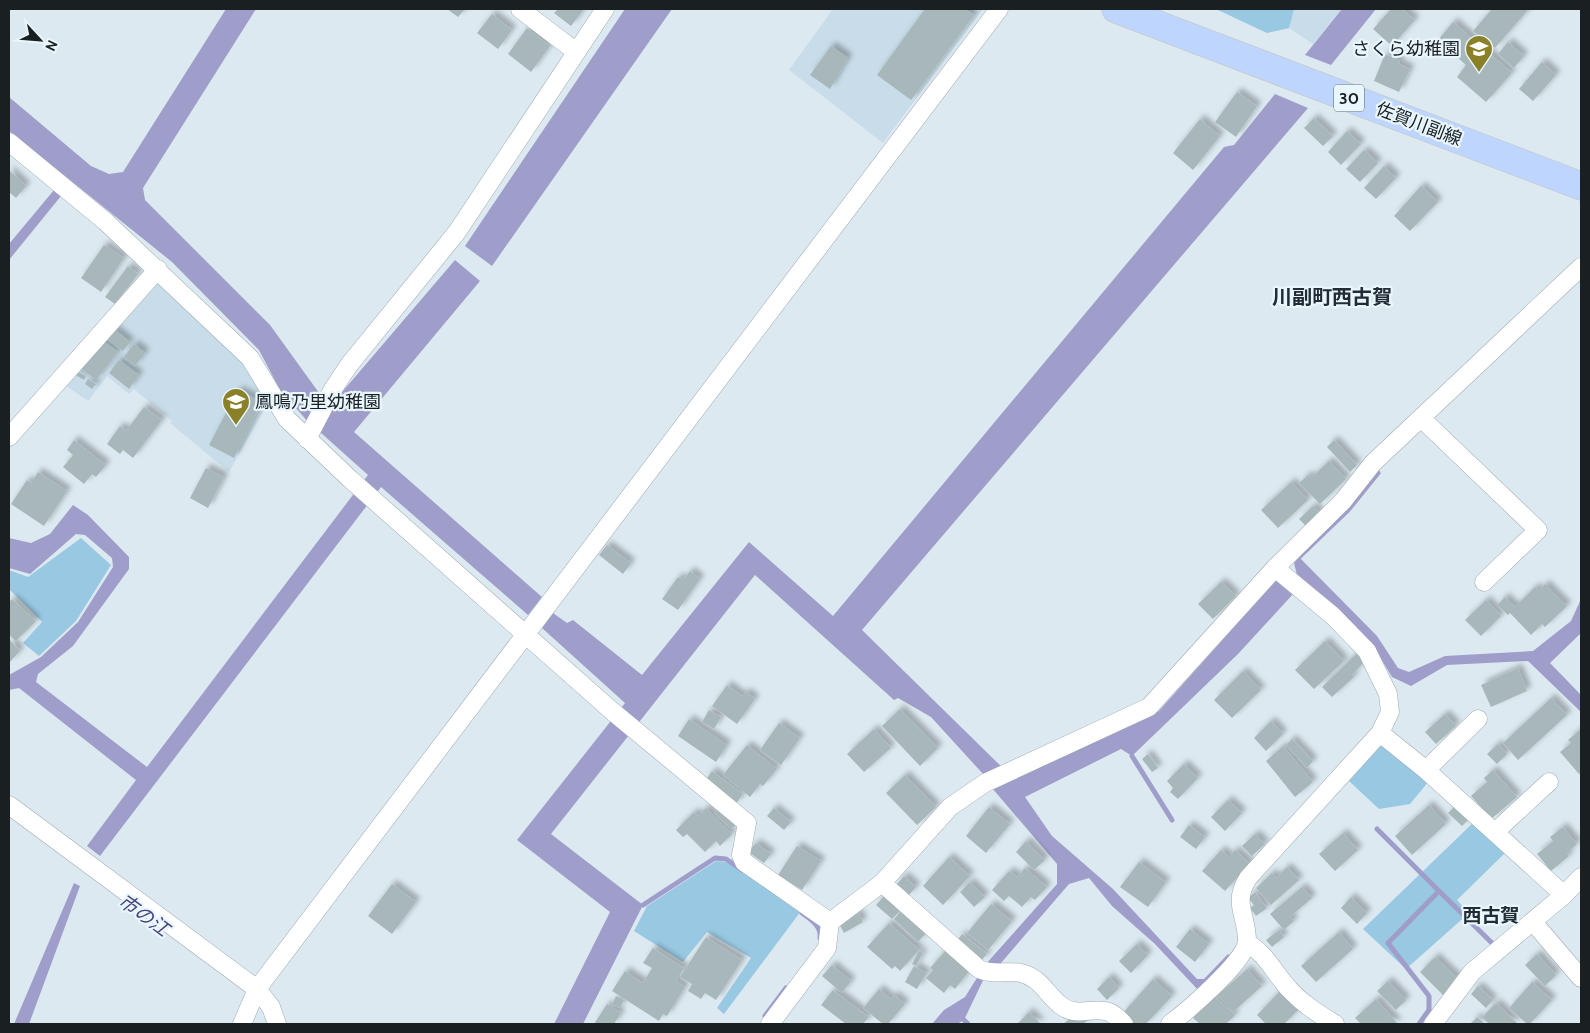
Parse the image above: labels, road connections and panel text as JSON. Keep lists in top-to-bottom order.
{
  "streets": {
    "main road": ["30", "佐賀川副線"]
  },
  "districts": ["川副町西古賀", "西古賀"],
  "water": ["市の江"],
  "places": {
    "school or university": ["さくら幼稚園", "鳳鳴乃里幼稚園"]
  },
  "north": "bottom right"
}
